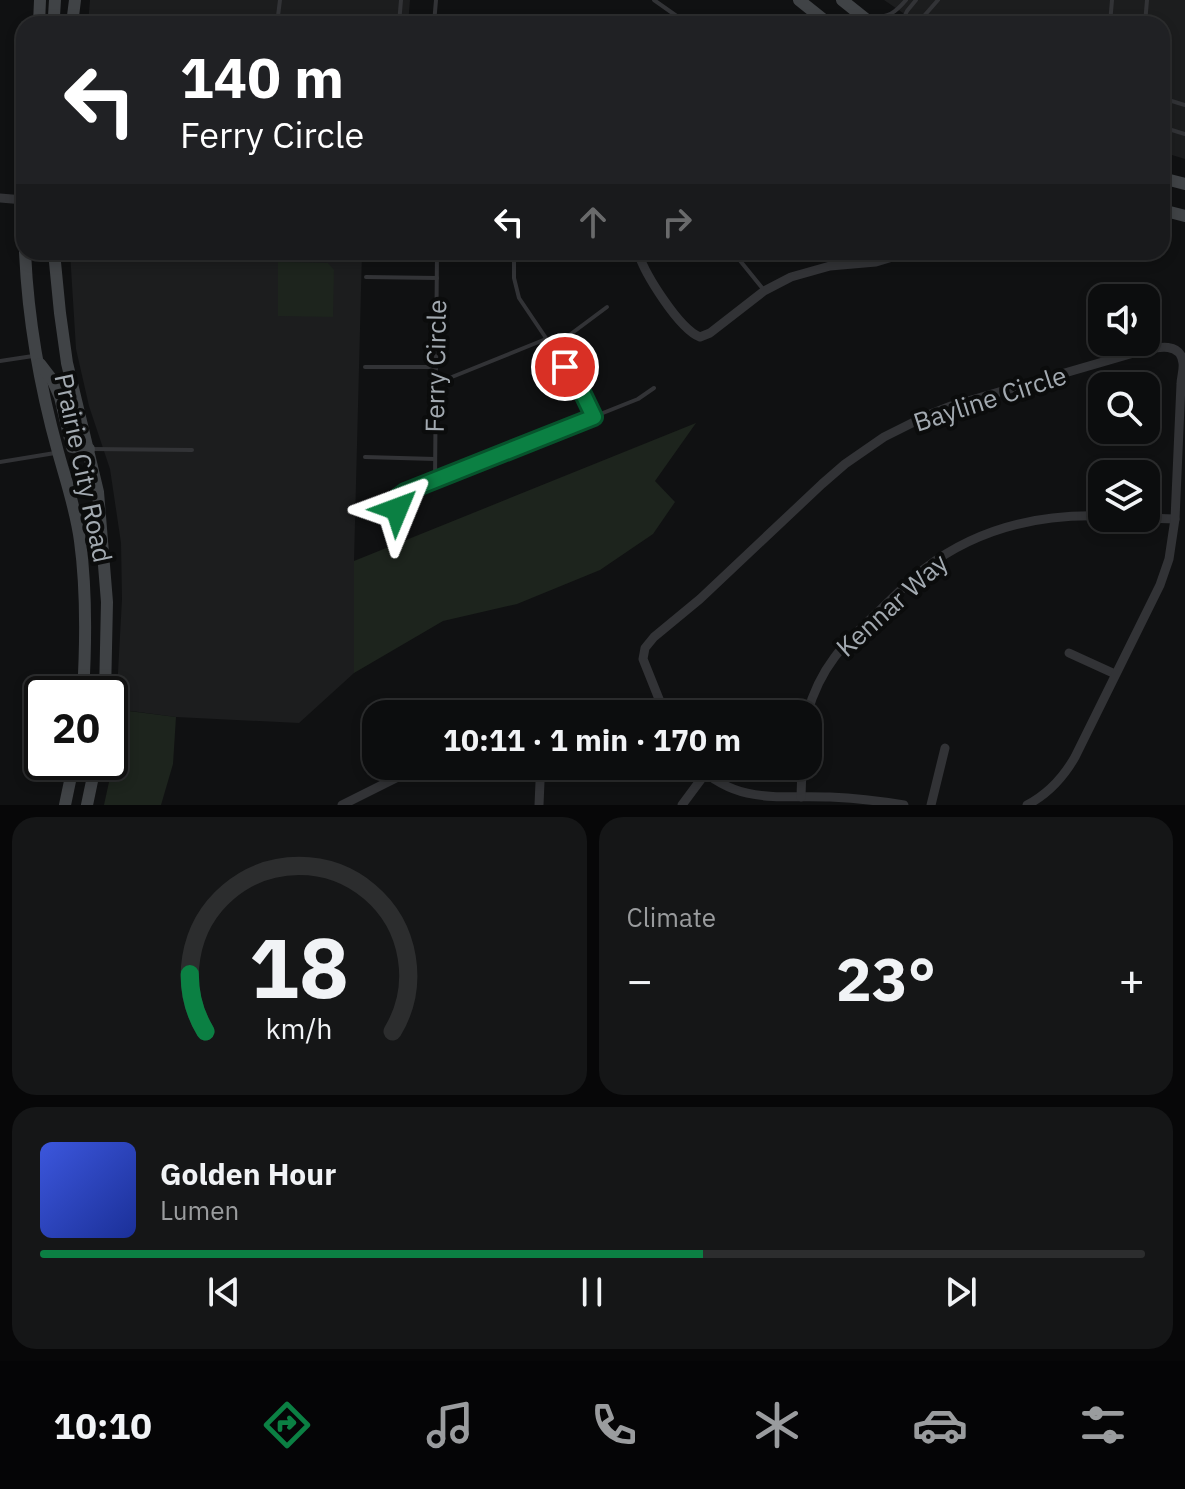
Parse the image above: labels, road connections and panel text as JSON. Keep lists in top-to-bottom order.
{
  "streets": {
    "main road": ["Prairie City Road"],
    "street": ["Bayline Circle", "Kennar Way"],
    "lane": ["Ferry Circle"]
  },
  "page": {
    "turn": ["140 m", "Ferry Circle"],
    "limit": "20",
    "trip": "10:11 · 1 min · 170 m",
    "tile": "Climate",
    "heat": ["−", "23°", "+"],
    "song": ["Golden Hour", "Lumen"],
    "tabs": "10:10",
    "gauge": ["18", "km/h"]
  }
}
